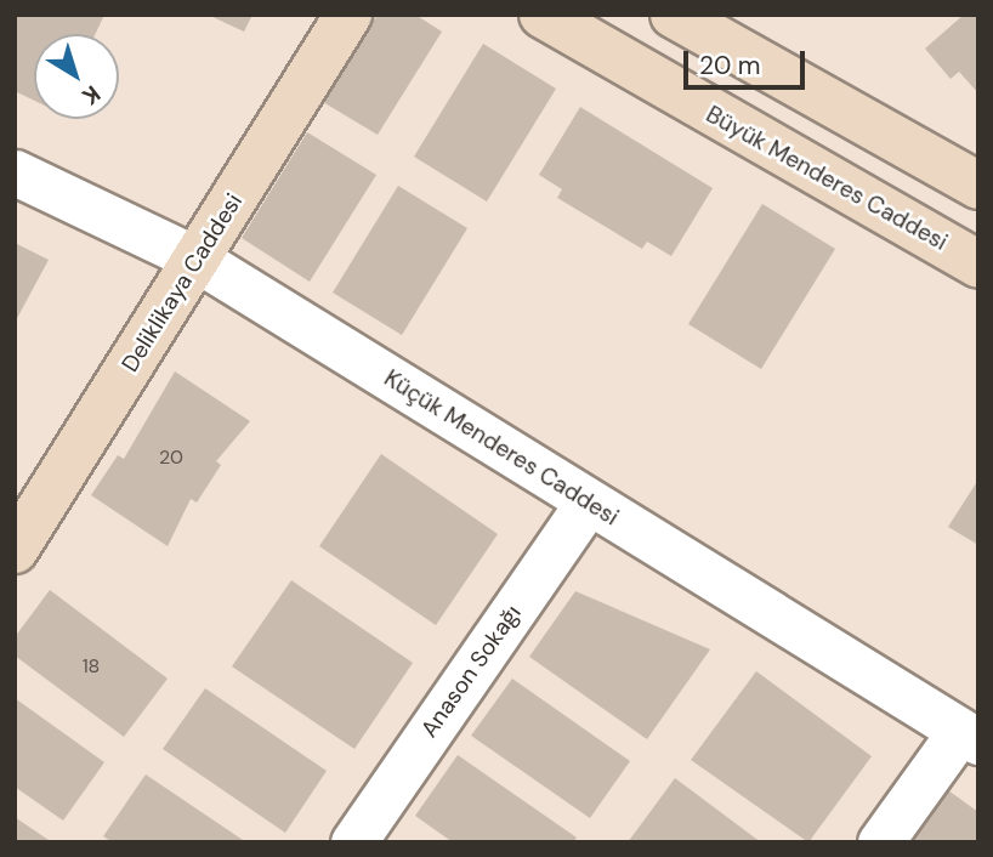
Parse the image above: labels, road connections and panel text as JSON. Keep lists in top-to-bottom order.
{
  "streets": {
    "street": [
      "Büyük Menderes Caddesi",
      "Deliklikaya Caddesi",
      "Küçük Menderes Caddesi",
      "Anason Sokağı"
    ]
  },
  "crossings": [
    ["Deliklikaya Caddesi", "Küçük Menderes Caddesi"],
    ["Küçük Menderes Caddesi", "Anason Sokağı"]
  ],
  "house_numbers": ["20", "18"],
  "scale_bar": "20 m",
  "north": "bottom right"
}
